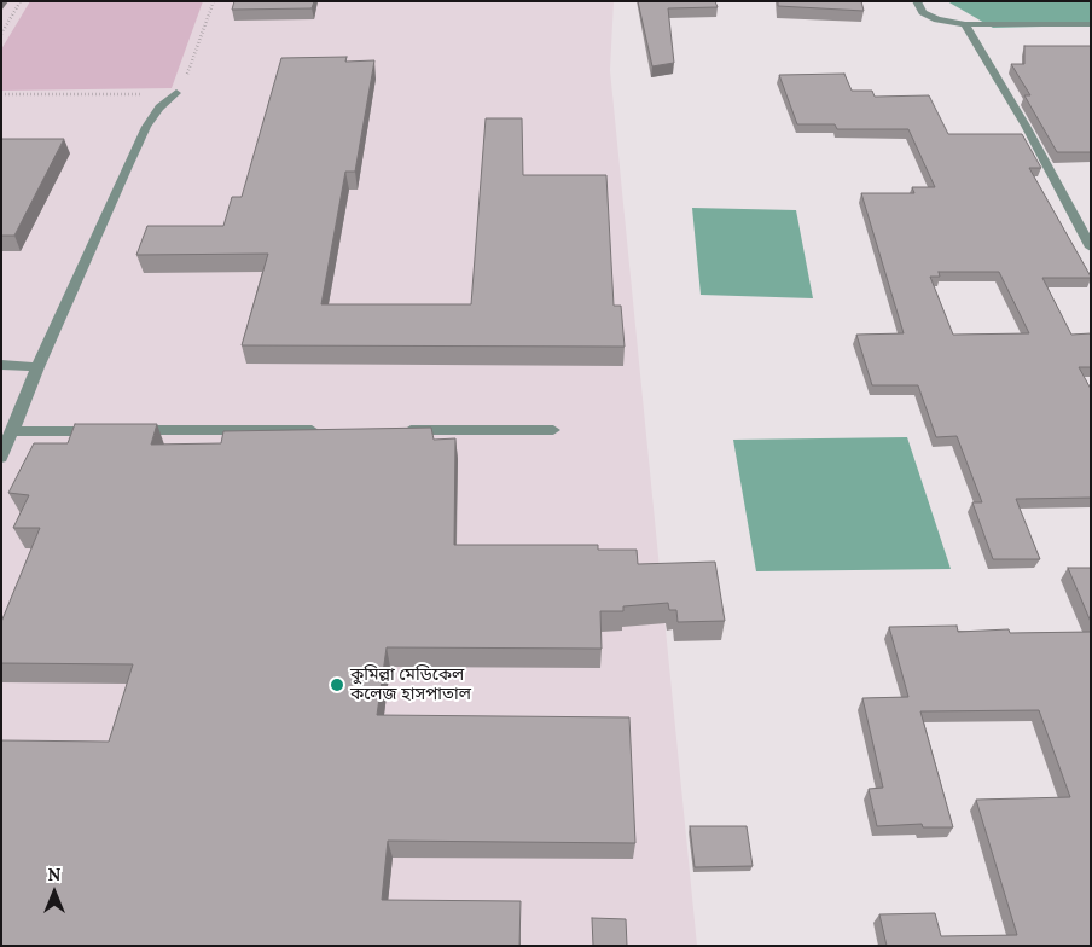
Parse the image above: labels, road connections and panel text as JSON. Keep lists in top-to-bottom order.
{
  "places": ["কুমিল্লা মেডিকেল কলেজ হাসপাতাল"],
  "north": "top"
}
